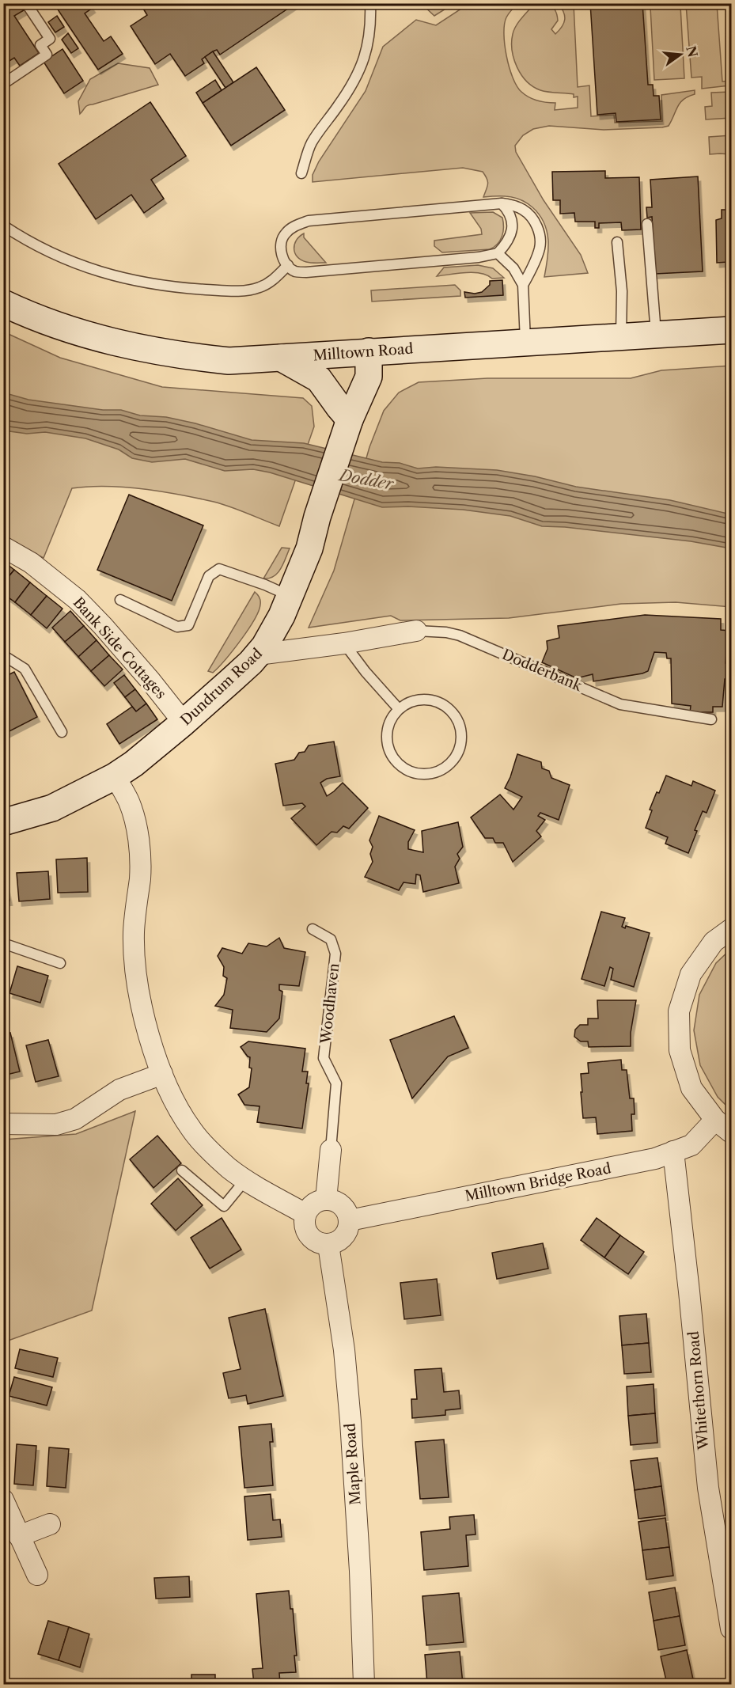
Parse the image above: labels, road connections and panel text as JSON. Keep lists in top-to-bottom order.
{
  "streets": {
    "main road": ["Milltown Road", "Dundrum Road"],
    "street": [
      "Bank Side Cottages",
      "Dodderbank",
      "Woodhaven",
      "Milltown Bridge Road",
      "Whitethorn Road",
      "Maple Road"
    ]
  },
  "crossings": [
    ["Milltown Road", "Dundrum Road"],
    ["Bank Side Cottages", "Dundrum Road"],
    ["Dodderbank", "Dundrum Road"],
    ["Woodhaven", "Milltown Bridge Road"],
    ["Woodhaven", "Maple Road"],
    ["Milltown Bridge Road", "Whitethorn Road"],
    ["Milltown Bridge Road", "Maple Road"]
  ],
  "water": ["Dodder"],
  "north": "right"
}
